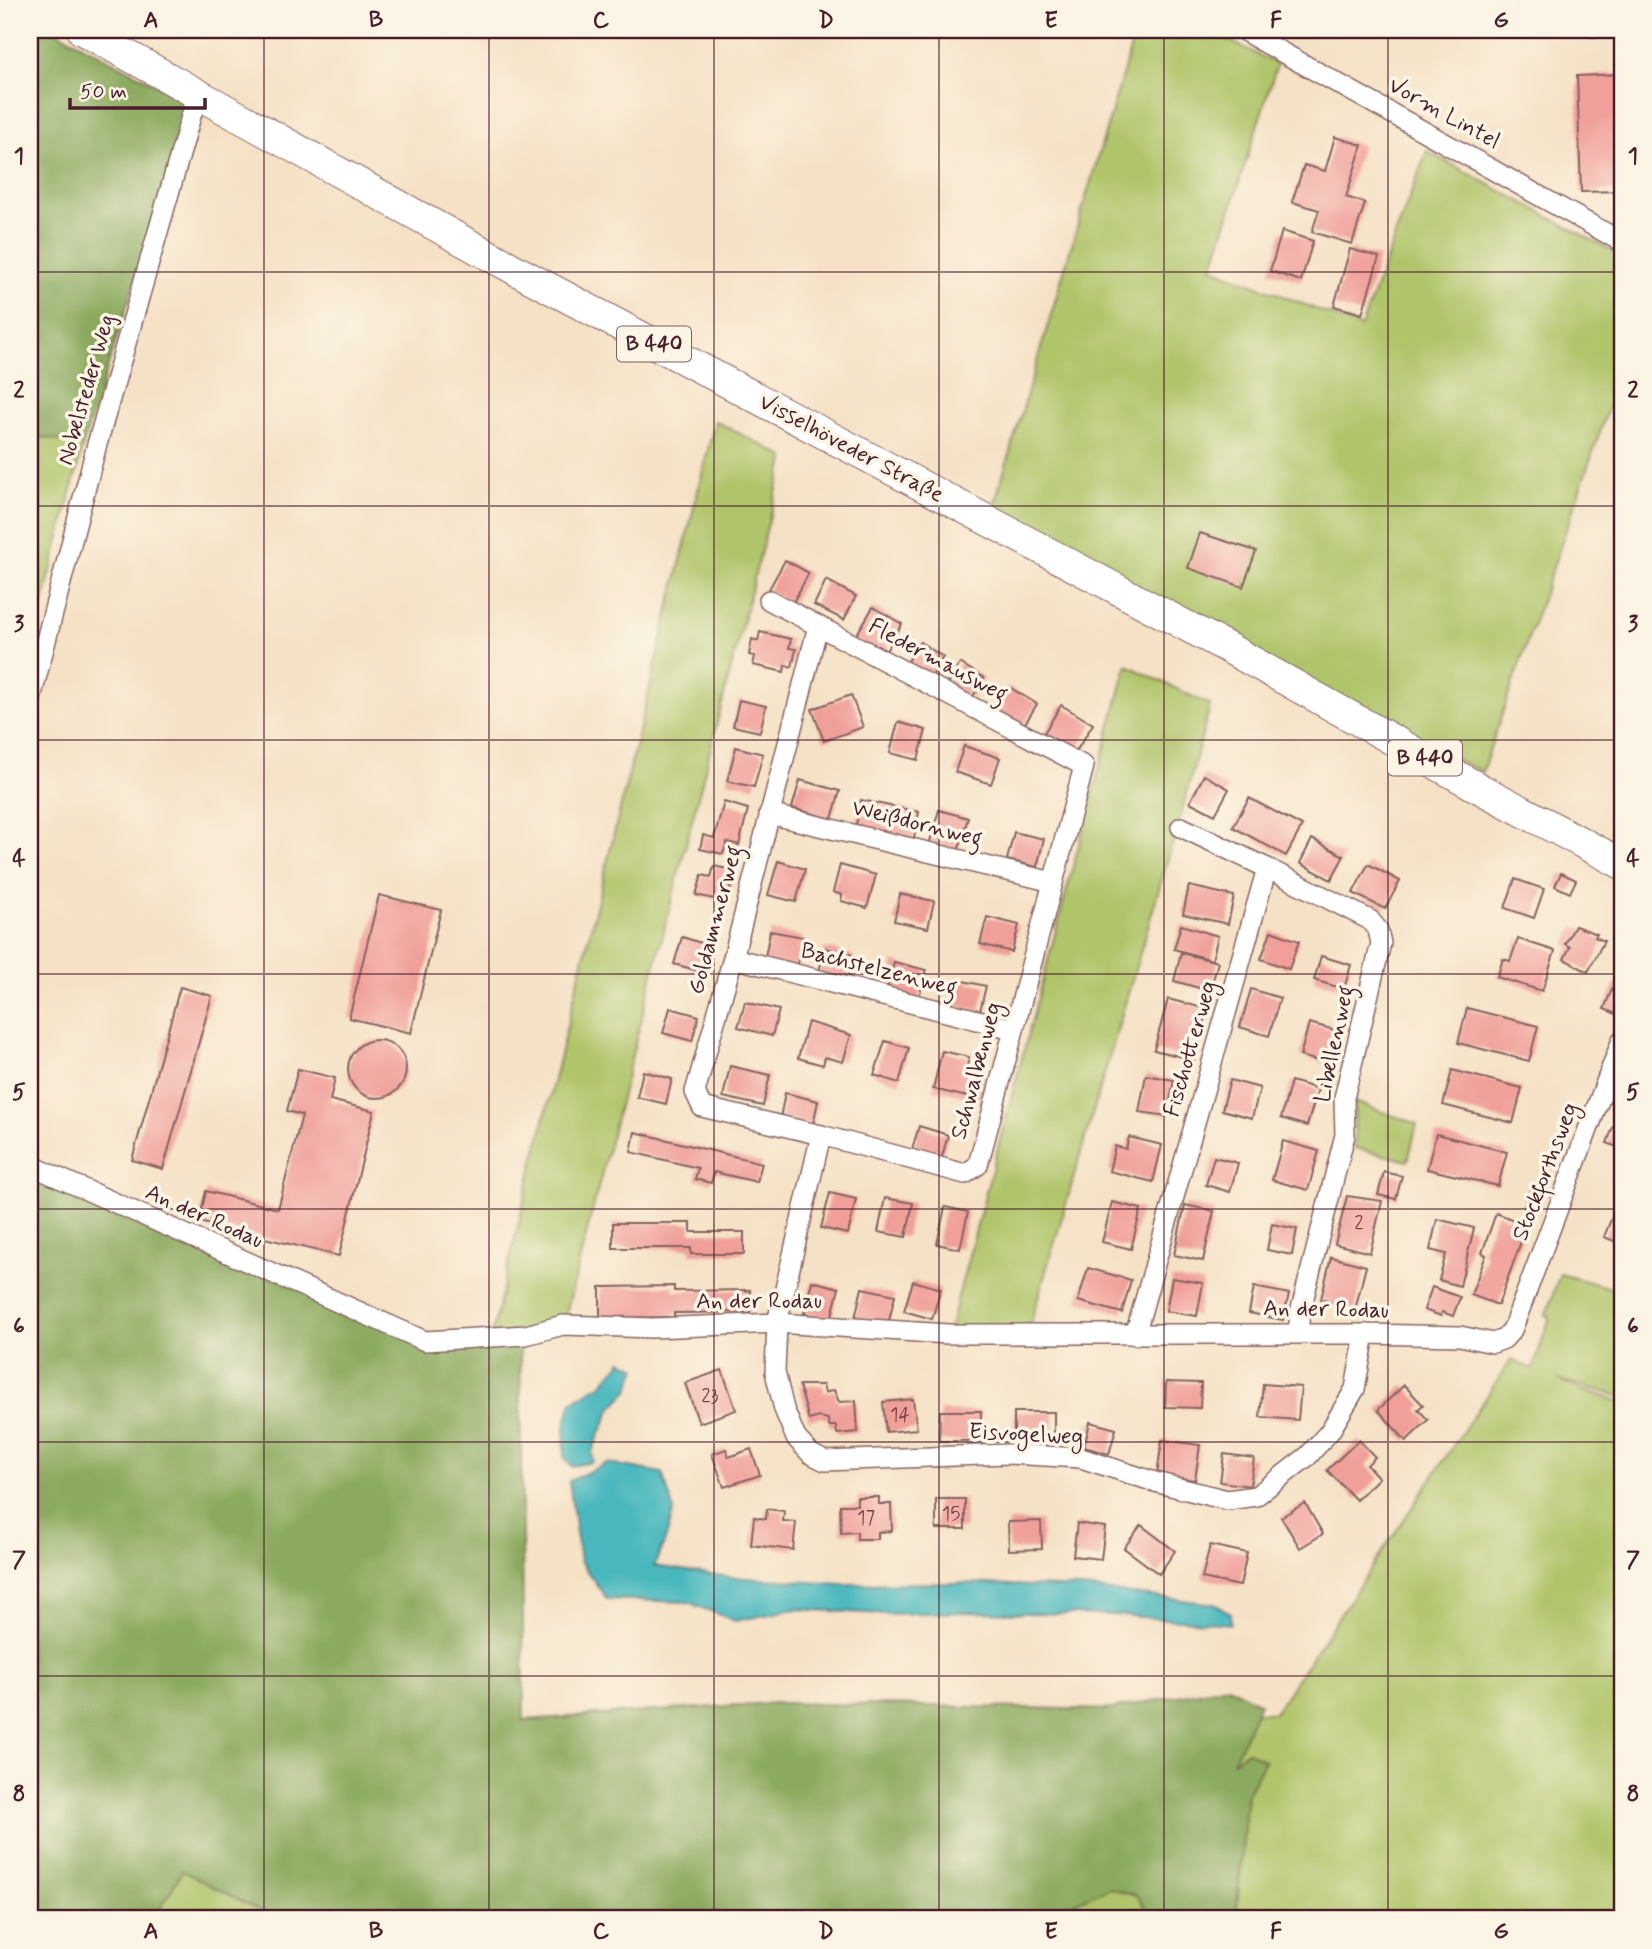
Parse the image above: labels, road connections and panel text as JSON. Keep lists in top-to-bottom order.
{
  "streets": {
    "main road": ["B 440", "Visselhöveder Straße"],
    "street": [
      "Vorm Lintel",
      "Nobelsteder Weg",
      "Fledermausweg",
      "Weißdornweg",
      "Goldammerweg",
      "Bachstelzenweg",
      "Libellenweg",
      "Fischotterweg",
      "Schwalbenweg",
      "Stockforthsweg",
      "An der Rodau",
      "Eisvogelweg"
    ]
  },
  "crossings": [
    ["Nobelsteder Weg", "Visselhöveder Straße"],
    ["Fledermausweg", "Goldammerweg"],
    ["Fledermausweg", "Schwalbenweg"],
    ["Weißdornweg", "Goldammerweg"],
    ["Weißdornweg", "Schwalbenweg"],
    ["Goldammerweg", "Bachstelzenweg"],
    ["Goldammerweg", "Schwalbenweg"],
    ["Bachstelzenweg", "Schwalbenweg"],
    ["Libellenweg", "Fischotterweg"],
    ["Libellenweg", "An der Rodau"],
    ["Fischotterweg", "An der Rodau"],
    ["Stockforthsweg", "An der Rodau"],
    ["An der Rodau", "Eisvogelweg"]
  ],
  "house_numbers": [
    "2",
    "23",
    "14",
    "15",
    "17"
  ],
  "scale_bar": "50 m",
  "grid": {
    "columns": [
      "A",
      "B",
      "C",
      "D",
      "E",
      "F",
      "G"
    ],
    "rows": [
      "1",
      "2",
      "3",
      "4",
      "5",
      "6",
      "7",
      "8"
    ]
  }
}
